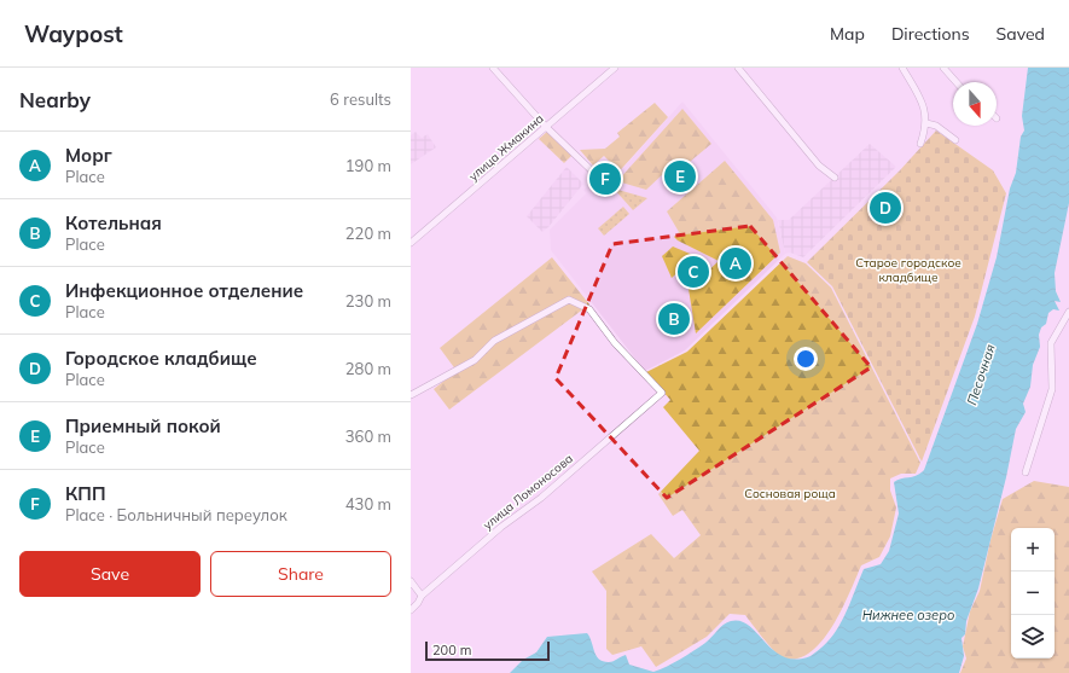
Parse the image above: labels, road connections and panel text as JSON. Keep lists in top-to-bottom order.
{
  "streets": {
    "street": ["улица Жмакина", "улица Ломоносова"]
  },
  "water": ["Песочная", "Нижнее озеро"],
  "parks": ["Старое городское кладбище", "Сосновая роща"],
  "scale_bar": "200 m",
  "north": "bottom",
  "page": {
    "header": "Waypost",
    "nav": ["Map", "Directions", "Saved"],
    "heading": ["Nearby", "6 results"],
    "list": [
      {
        "mark": "A",
        "name": "Морг",
        "note": "Place",
        "value": "190 m"
      },
      {
        "mark": "B",
        "name": "Котельная",
        "note": "Place",
        "value": "220 m"
      },
      {
        "mark": "C",
        "name": "Инфекционное отделение",
        "note": "Place",
        "value": "230 m"
      },
      {
        "mark": "D",
        "name": "Городское кладбище",
        "note": "Place",
        "value": "280 m"
      },
      {
        "mark": "E",
        "name": "Приемный покой",
        "note": "Place",
        "value": "360 m"
      },
      {
        "mark": "F",
        "name": "КПП",
        "note": "Place · Больничный переулок",
        "value": "430 m"
      }
    ],
    "pins": [
      "E",
      "F",
      "D",
      "A",
      "C",
      "B"
    ],
    "map_buttons": ["+", "−"],
    "buttons": ["Save", "Share"],
    "scale": "200 m"
  }
}
